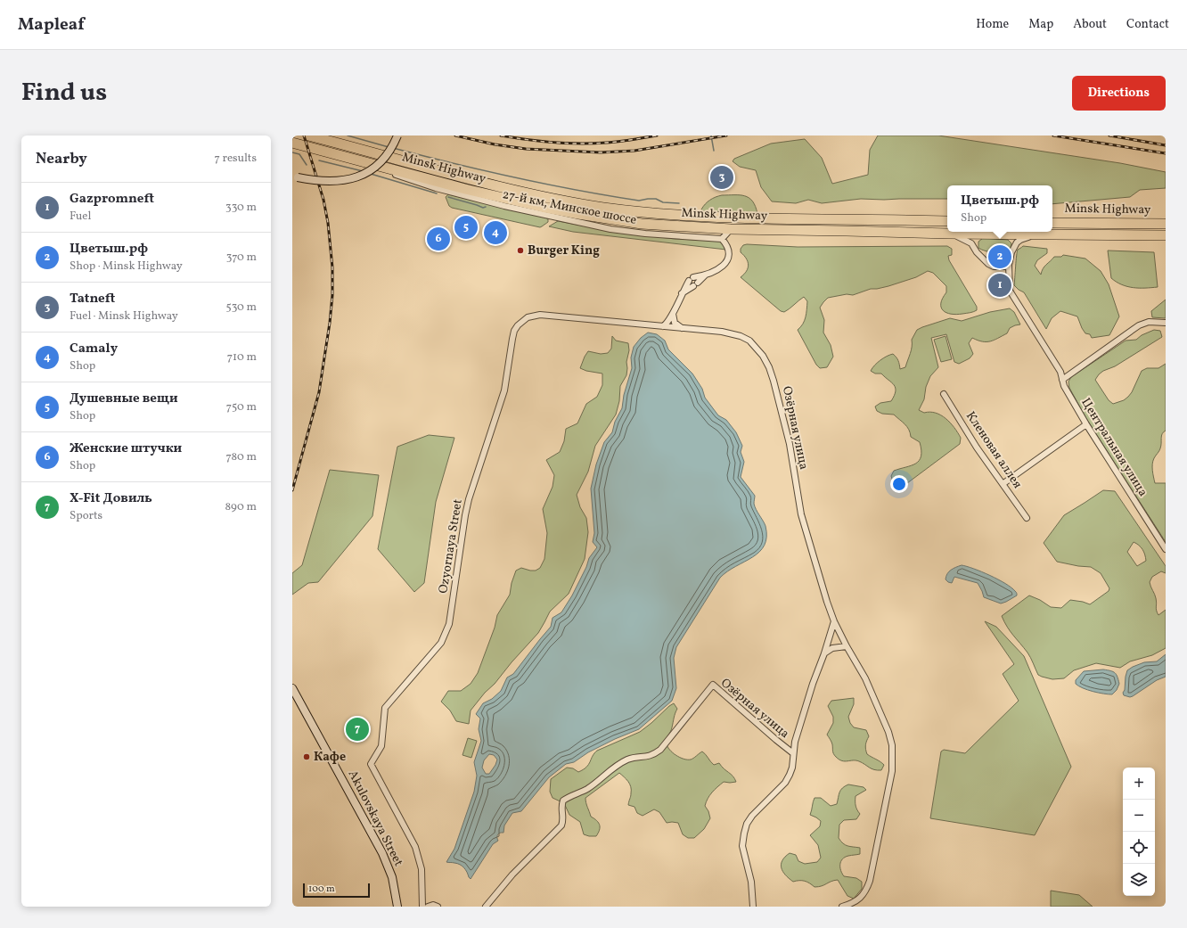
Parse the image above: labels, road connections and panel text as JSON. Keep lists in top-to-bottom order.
{
  "streets": {
    "highway": ["Minsk Highway"],
    "street": [
      "27-й км, Минское шоссе",
      "Озёрная улица",
      "Центральная улица",
      "Кленовая аллея",
      "Ozyornaya Street",
      "Akulovskaya Street"
    ]
  },
  "crossings": [
    ["Minsk Highway", "27-й км, Минское шоссе"],
    ["Озёрная улица", "Ozyornaya Street"]
  ],
  "places": ["Burger King", "Кафе"],
  "scale_bar": "100 m",
  "page": {
    "header": "Mapleaf",
    "nav": [
      "Home",
      "Map",
      "About",
      "Contact"
    ],
    "title": "Find us",
    "buttons": "Directions",
    "heading": ["Nearby", "7 results"],
    "pins": [
      "3",
      "5",
      "4",
      "6",
      "2",
      "1",
      "7"
    ],
    "list": [
      {
        "mark": "1",
        "name": "Gazpromneft",
        "note": "Fuel",
        "value": "330 m"
      },
      {
        "mark": "2",
        "name": "Цветыш.рф",
        "note": "Shop · Minsk Highway",
        "value": "370 m"
      },
      {
        "mark": "3",
        "name": "Tatneft",
        "note": "Fuel · Minsk Highway",
        "value": "530 m"
      },
      {
        "mark": "4",
        "name": "Camaly",
        "note": "Shop",
        "value": "710 m"
      },
      {
        "mark": "5",
        "name": "Душевные вещи",
        "note": "Shop",
        "value": "750 m"
      },
      {
        "mark": "6",
        "name": "Женские штучки",
        "note": "Shop",
        "value": "780 m"
      },
      {
        "mark": "7",
        "name": "X-Fit Довиль",
        "note": "Sports",
        "value": "890 m"
      }
    ],
    "popup": ["Цветыш.рф", "Shop"],
    "map_buttons": ["+", "−"],
    "scale": "100 m"
  }
}
